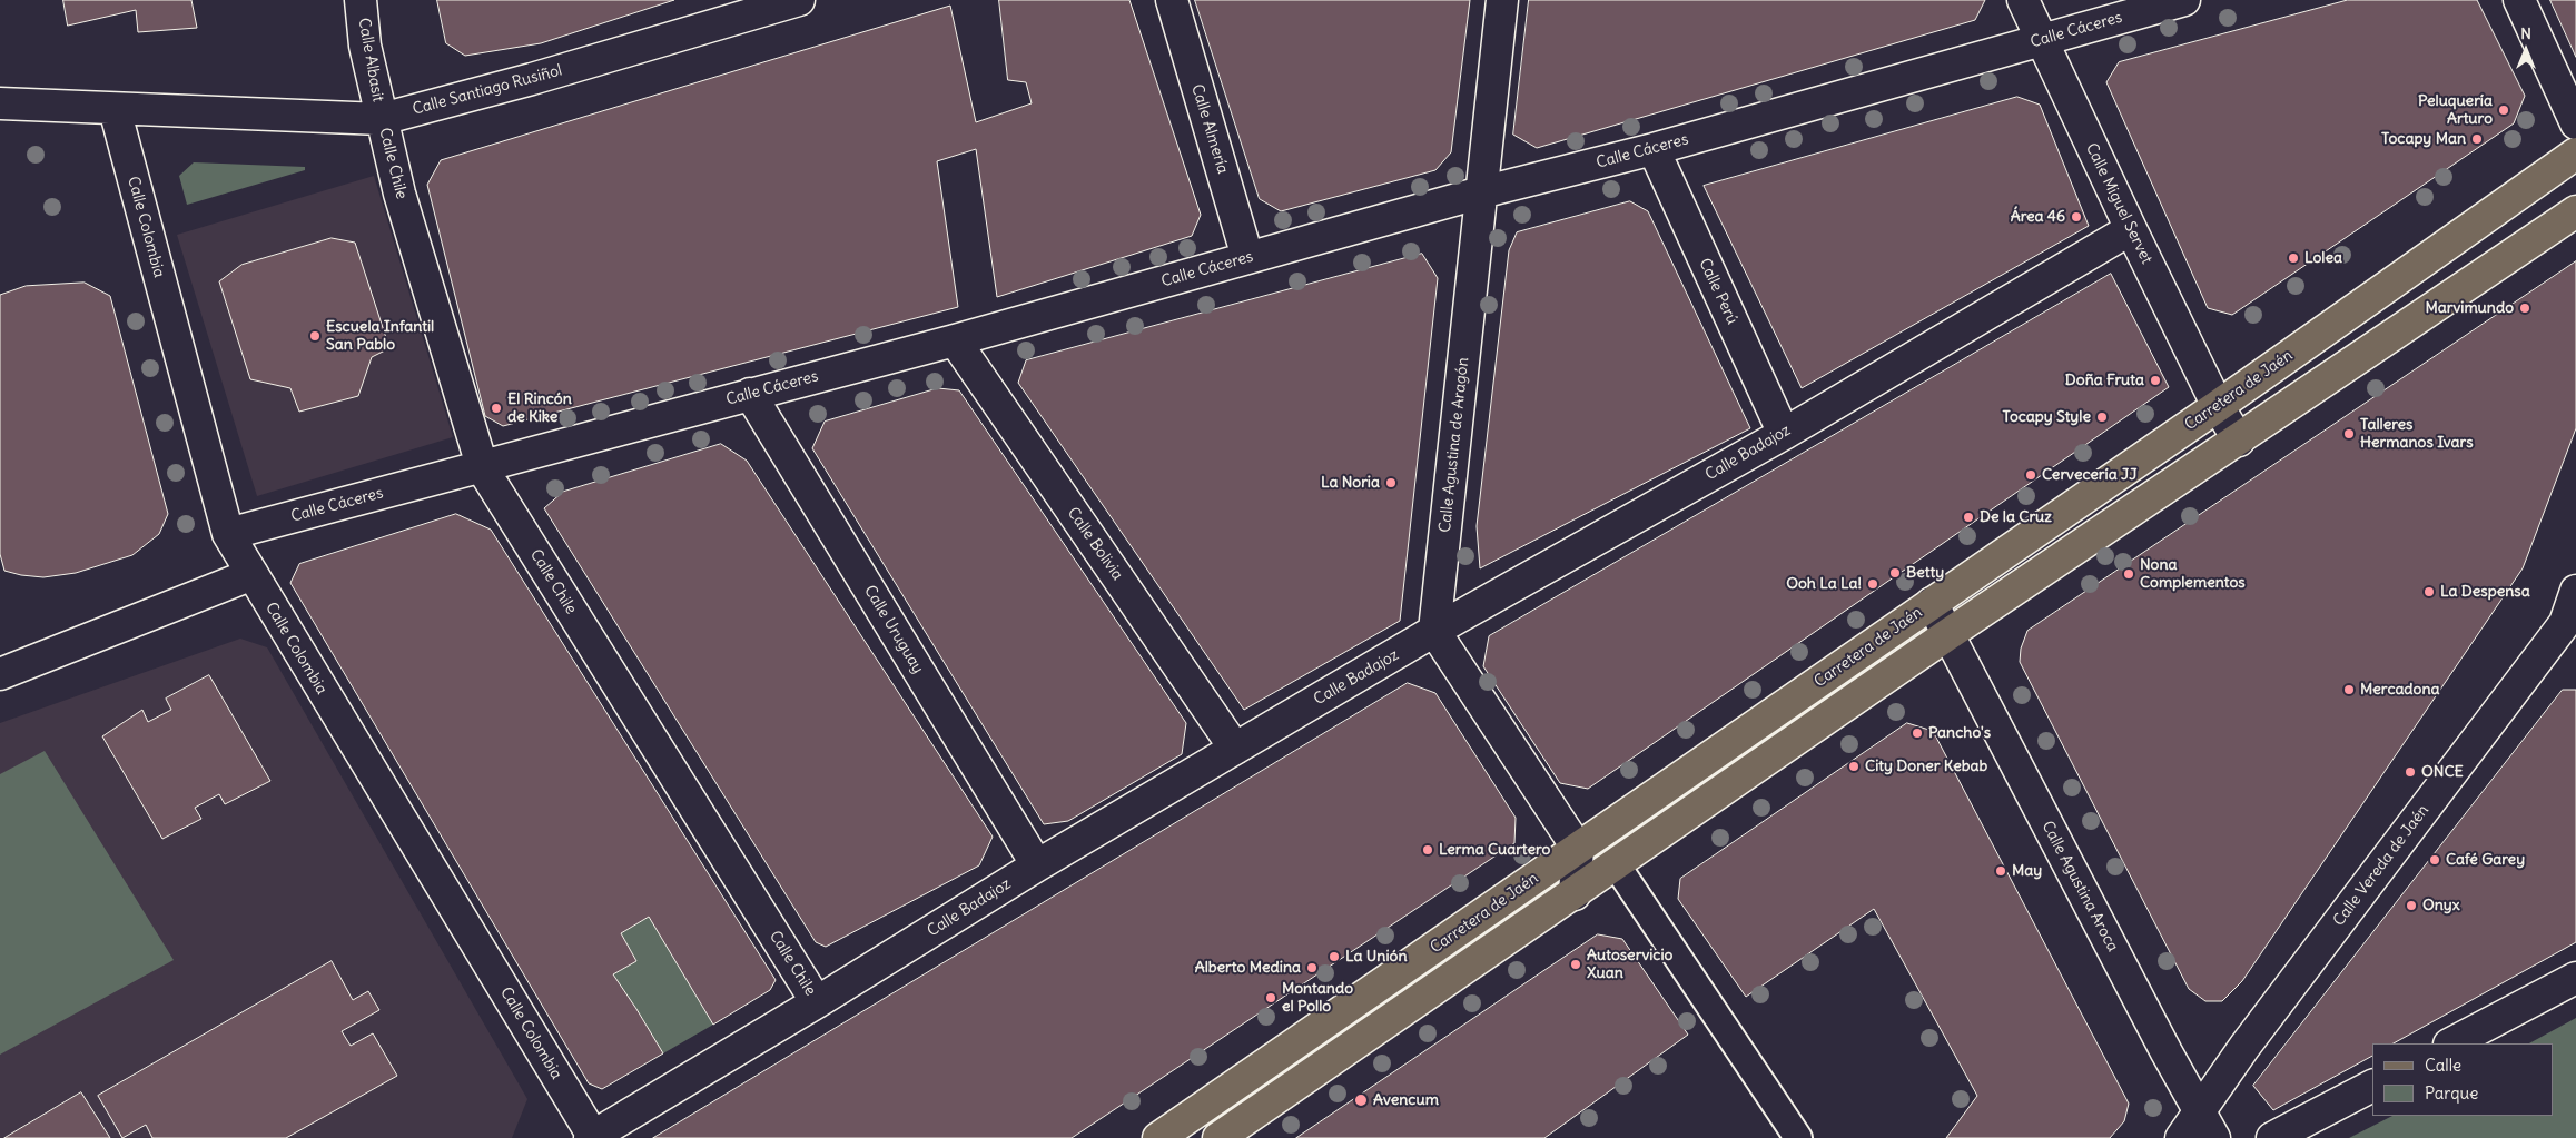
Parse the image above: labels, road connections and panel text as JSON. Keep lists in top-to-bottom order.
{
  "streets": {
    "main road": ["Carretera de Jaén"],
    "street": [
      "Calle Cáceres",
      "Calle Albasit",
      "Calle Santiago Rusiñol",
      "Calle Almería",
      "Calle Chile",
      "Calle Miguel Servet",
      "Calle Colombia",
      "Calle Perú",
      "Calle Agustina de Aragón",
      "Calle Badajoz",
      "Calle Bolivia",
      "Calle Uruguay",
      "Calle Vereda de Jaén",
      "Calle Agustina Aroca"
    ]
  },
  "crossings": [
    ["Calle Cáceres", "Calle Almería"],
    ["Calle Cáceres", "Calle Chile"],
    ["Calle Cáceres", "Calle Miguel Servet"],
    ["Calle Cáceres", "Calle Colombia"],
    ["Calle Cáceres", "Calle Perú"],
    ["Calle Cáceres", "Calle Agustina de Aragón"],
    ["Calle Cáceres", "Calle Bolivia"],
    ["Calle Cáceres", "Calle Uruguay"],
    ["Calle Albasit", "Calle Santiago Rusiñol"],
    ["Calle Albasit", "Calle Chile"],
    ["Calle Santiago Rusiñol", "Calle Chile"],
    ["Calle Santiago Rusiñol", "Calle Colombia"],
    ["Calle Chile", "Calle Badajoz"],
    ["Calle Miguel Servet", "Carretera de Jaén"],
    ["Calle Miguel Servet", "Calle Badajoz"],
    ["Calle Colombia", "Calle Badajoz"],
    ["Calle Perú", "Calle Badajoz"],
    ["Carretera de Jaén", "Calle Agustina Aroca"],
    ["Calle Agustina de Aragón", "Calle Badajoz"],
    ["Calle Badajoz", "Calle Bolivia"],
    ["Calle Badajoz", "Calle Uruguay"],
    ["Calle Vereda de Jaén", "Calle Agustina Aroca"]
  ],
  "places": [
    "Peluquería Arturo",
    "Tocapy Man",
    "Área 46",
    "Lolea",
    "Marvimundo",
    "Escuela Infantil San Pablo",
    "Doña Fruta",
    "El Rincón de Kike",
    "Tocapy Style",
    "Talleres Hermanos Ivars",
    "Cervecería JJ",
    "La Noria",
    "De la Cruz",
    "Betty",
    "Nona Complementos",
    "Ooh La La!",
    "La Despensa",
    "Mercadona",
    "Pancho's",
    "City Doner Kebab",
    "ONCE",
    "Lerma Cuartero",
    "Café Garey",
    "May",
    "Onyx",
    "La Unión",
    "Autoservicio Xuan",
    "Alberto Medina",
    "Montando el Pollo",
    "Avencum"
  ],
  "legend": ["Calle", "Parque"],
  "north": "top"
}
